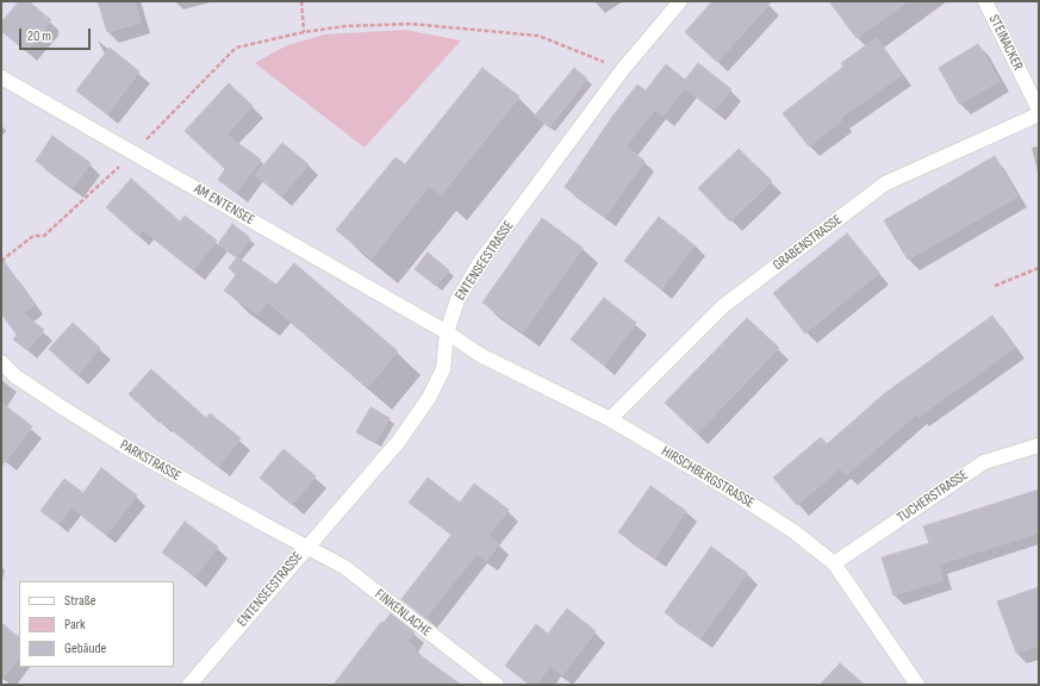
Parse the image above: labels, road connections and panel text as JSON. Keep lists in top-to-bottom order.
{
  "streets": {
    "street": [
      "STEINACKER",
      "AM ENTENSEE",
      "GRABENSTRASSE",
      "ENTENSEESTRASSE",
      "PARKSTRASSE",
      "HIRSCHBERGSTRASSE",
      "TUCHERSTRASSE",
      "FINKENLACHE"
    ]
  },
  "crossings": [
    ["AM ENTENSEE", "ENTENSEESTRASSE"],
    ["AM ENTENSEE", "HIRSCHBERGSTRASSE"],
    ["GRABENSTRASSE", "HIRSCHBERGSTRASSE"],
    ["ENTENSEESTRASSE", "PARKSTRASSE"],
    ["ENTENSEESTRASSE", "HIRSCHBERGSTRASSE"],
    ["ENTENSEESTRASSE", "FINKENLACHE"],
    ["PARKSTRASSE", "FINKENLACHE"],
    ["HIRSCHBERGSTRASSE", "TUCHERSTRASSE"]
  ],
  "legend": ["Straße", "Park", "Gebäude"],
  "scale_bar": "20 m"
}
